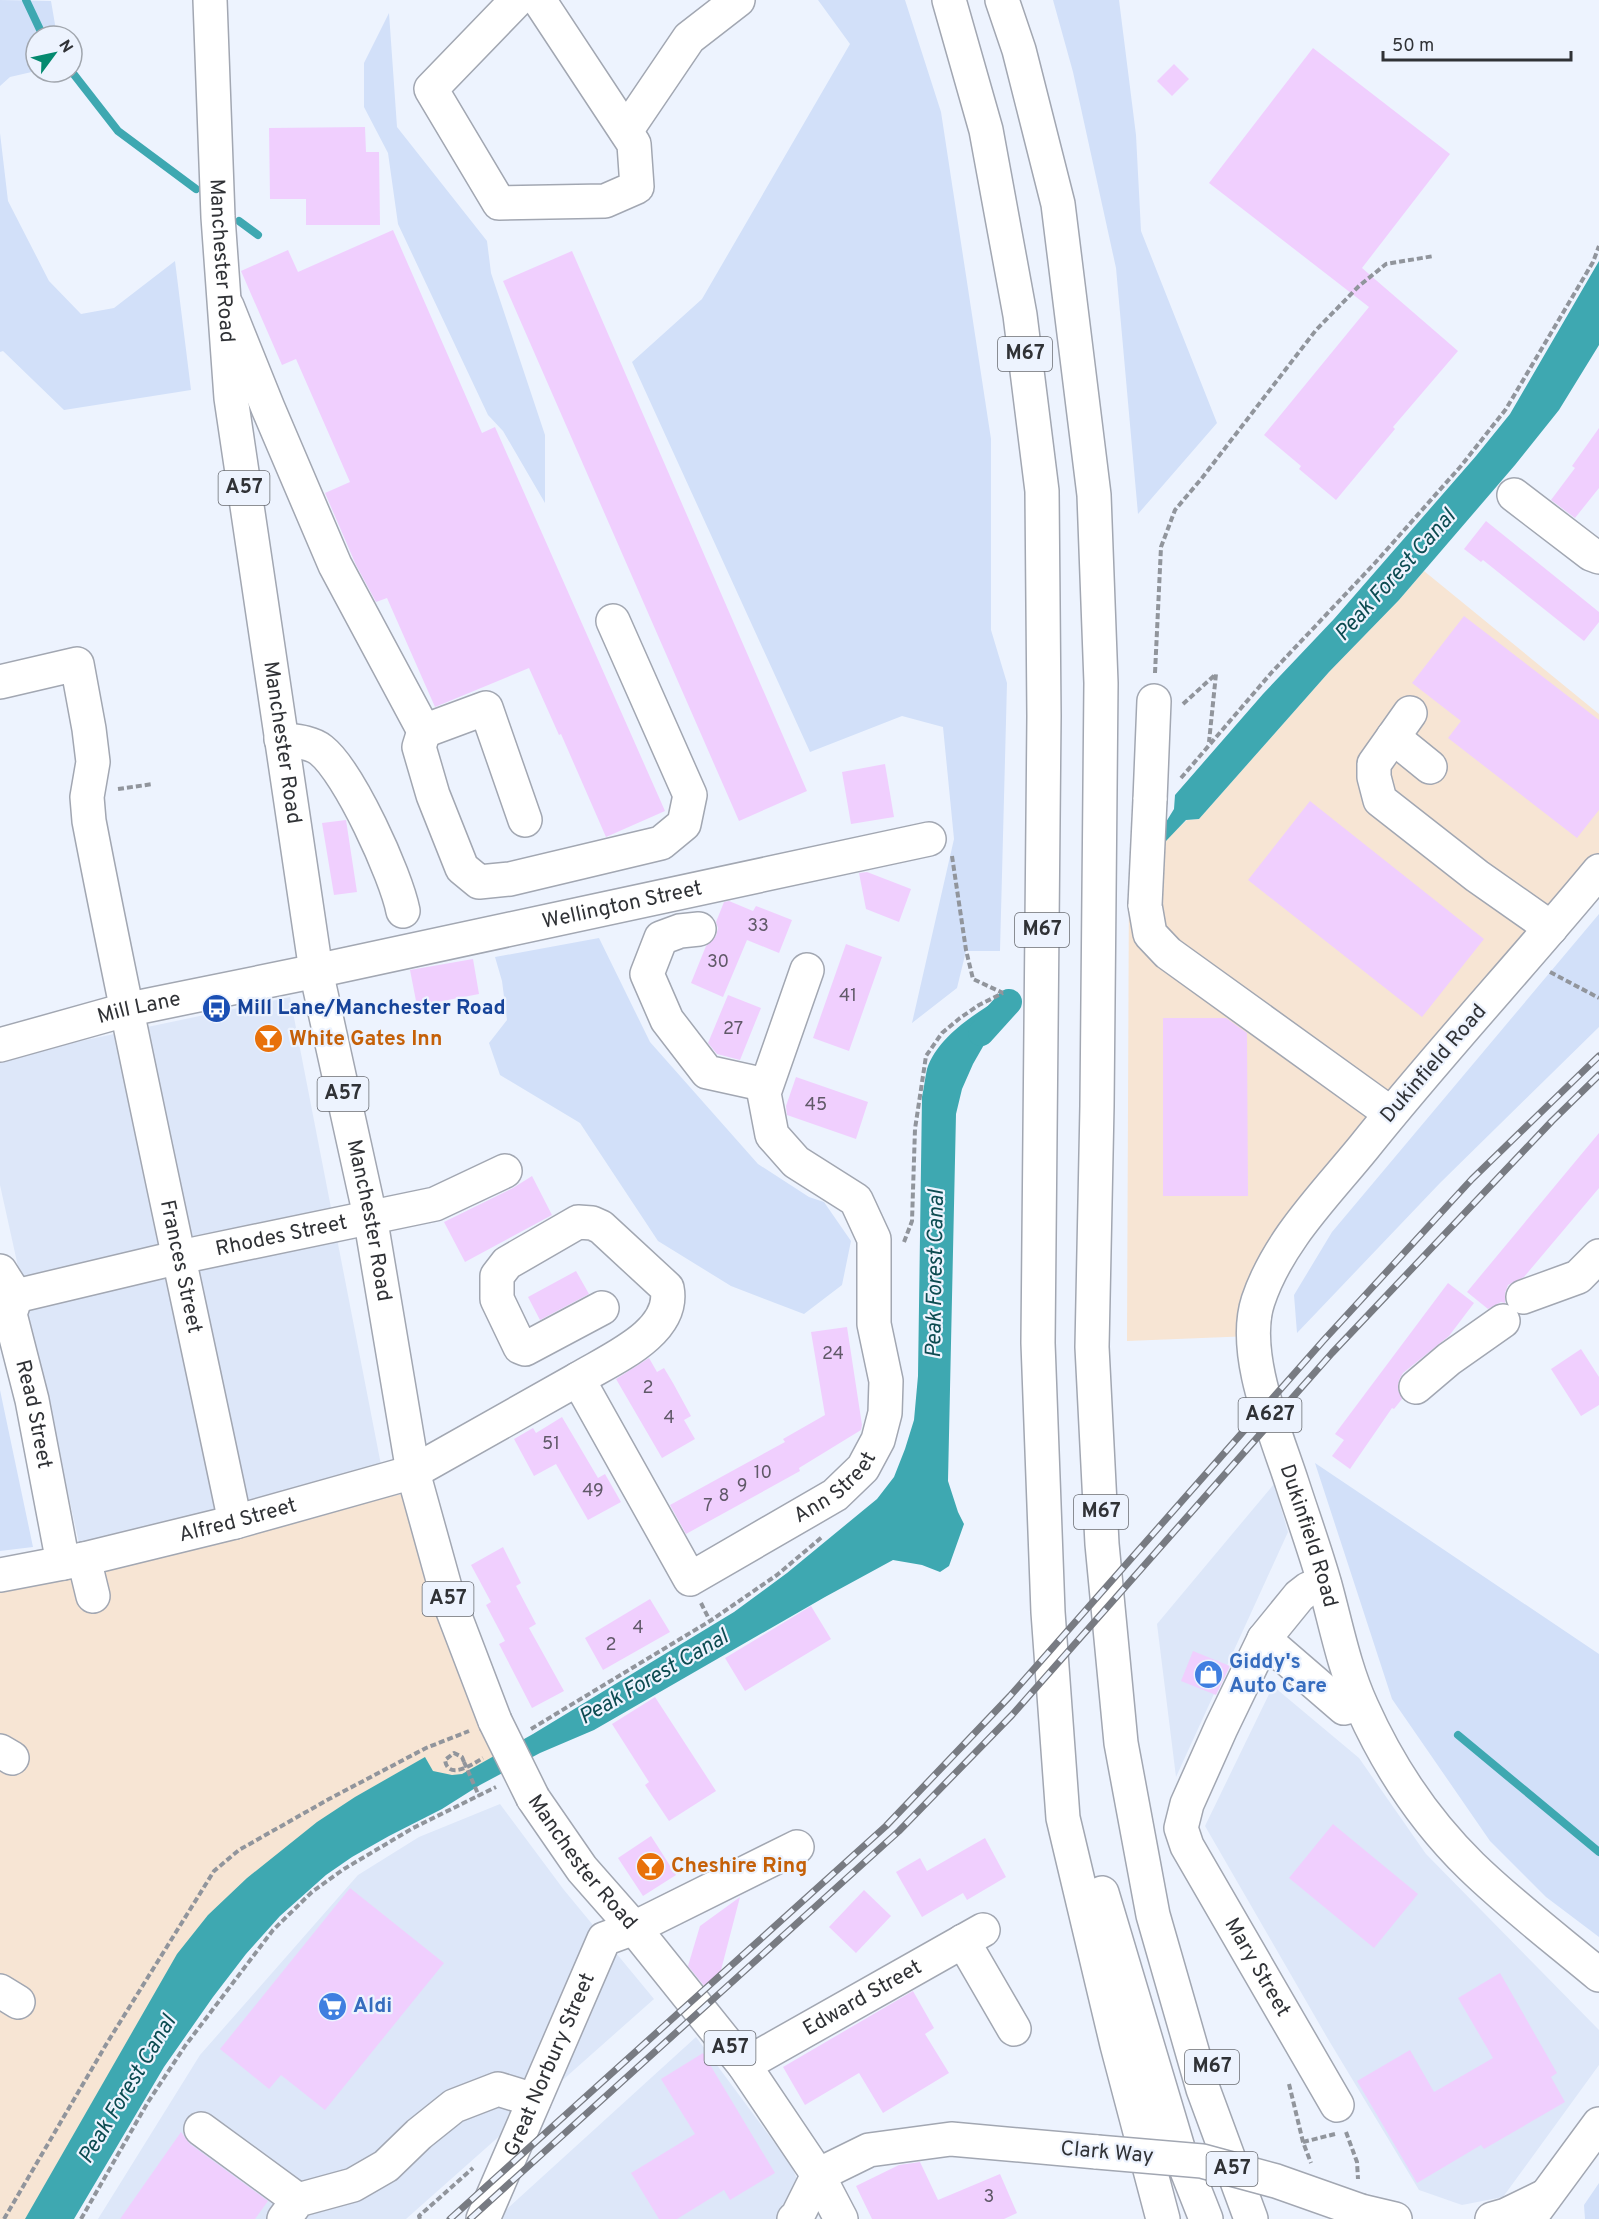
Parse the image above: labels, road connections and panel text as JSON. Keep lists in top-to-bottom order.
{
  "streets": {
    "main road": [
      "Manchester Road",
      "M67",
      "A57",
      "Wellington Street",
      "Mill Lane",
      "Dukinfield Road",
      "Rhodes Street",
      "Frances Street",
      "Read Street",
      "A627",
      "Ann Street",
      "Alfred Street",
      "Mary Street",
      "Edward Street",
      "Great Norbury Street",
      "Clark Way"
    ]
  },
  "crossings": [
    ["Manchester Road", "Wellington Street"],
    ["Manchester Road", "Mill Lane"],
    ["Manchester Road", "Rhodes Street"],
    ["Manchester Road", "Alfred Street"],
    ["Manchester Road", "Edward Street"],
    ["Manchester Road", "Great Norbury Street"],
    ["Manchester Road", "Clark Way"],
    ["Wellington Street", "Mill Lane"],
    ["Mill Lane", "Frances Street"],
    ["Rhodes Street", "Frances Street"],
    ["Rhodes Street", "Read Street"],
    ["Frances Street", "Alfred Street"],
    ["Read Street", "Alfred Street"]
  ],
  "water": ["Peak Forest Canal"],
  "places": {
    "bus stop": ["Mill Lane/Manchester Road"],
    "bar": ["White Gates Inn", "Cheshire Ring"],
    "shop": ["Giddy's Auto Care"],
    "supermarket": ["Aldi"]
  },
  "house_numbers": [
    "33",
    "30",
    "41",
    "27",
    "45",
    "24",
    "2",
    "4",
    "51",
    "10",
    "9",
    "49",
    "8",
    "7",
    "4",
    "2",
    "3"
  ],
  "scale_bar": "50 m",
  "north": "top right"
}
